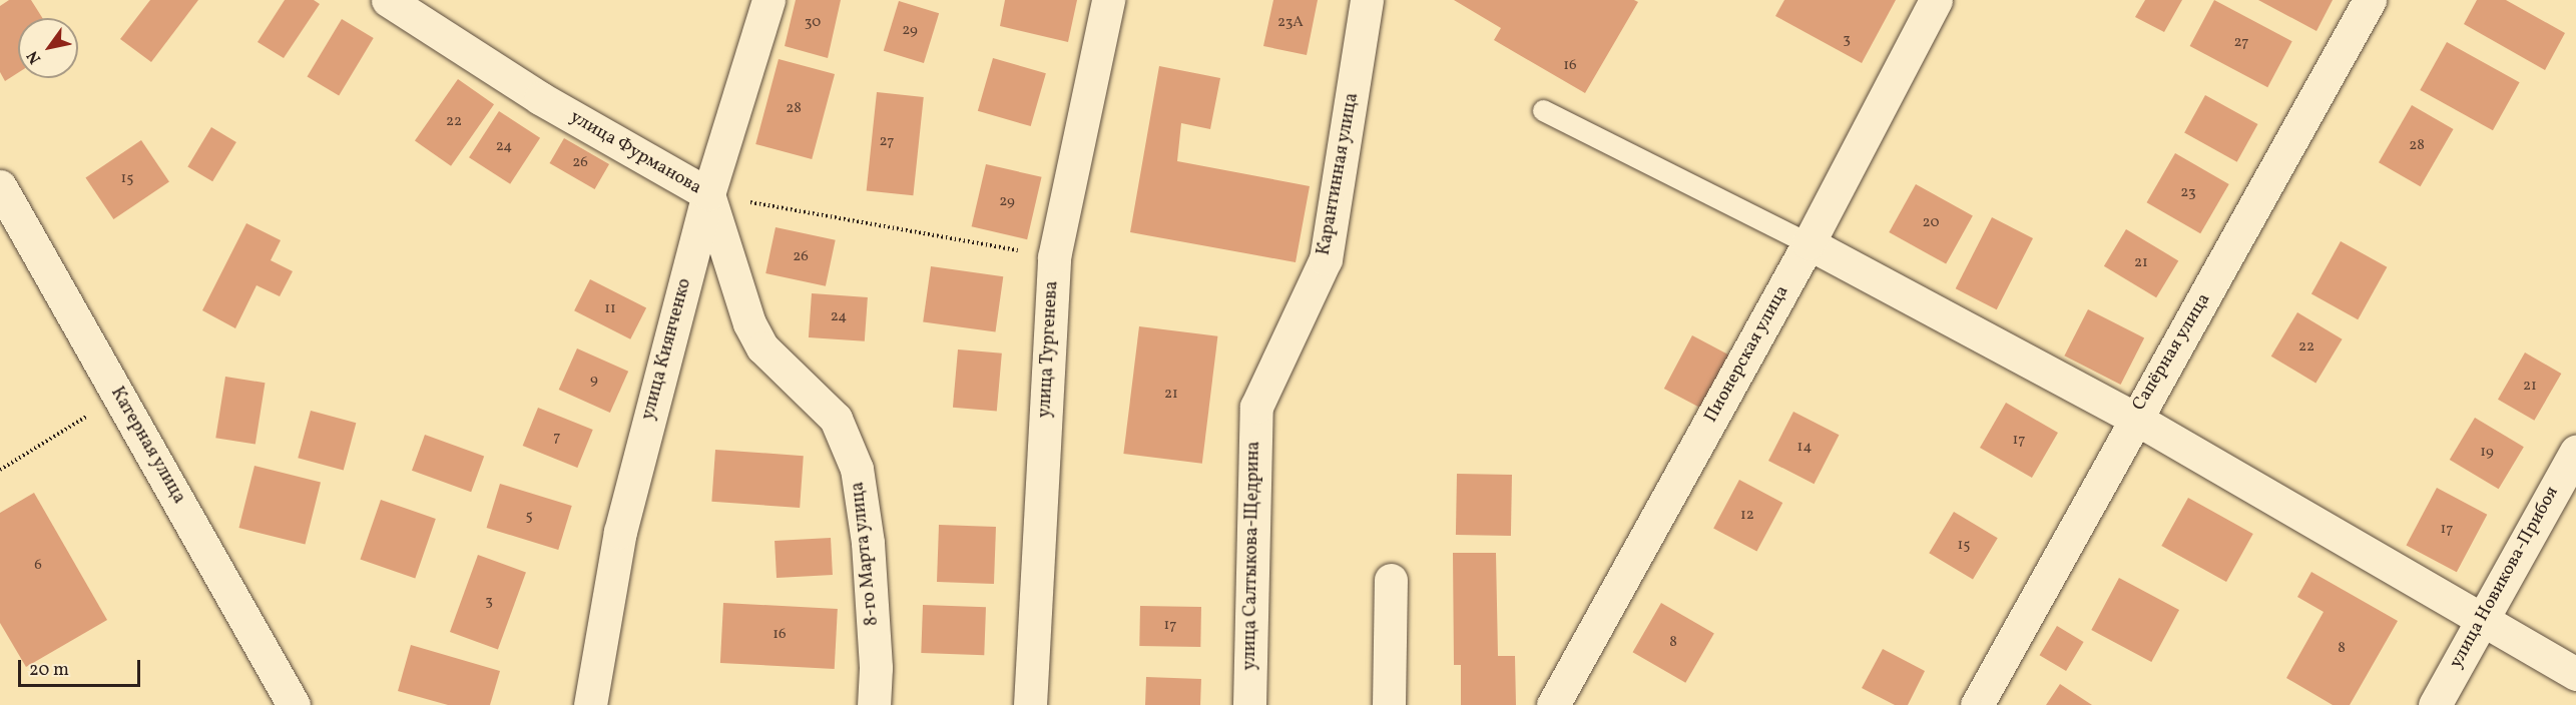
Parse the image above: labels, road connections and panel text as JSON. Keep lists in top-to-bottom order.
{
  "streets": {
    "street": [
      "улица Фурманова",
      "Карантинная улица",
      "улица Киянченко",
      "улица Тургенева",
      "Сапёрная улица",
      "Пионерская улица",
      "Катерная улица",
      "8-го Марта улица",
      "улица Салтыкова-Щедрина",
      "улица Новикова-Прибоя"
    ]
  },
  "crossings": [
    ["улица Фурманова", "улица Киянченко"],
    ["улица Фурманова", "улица Тургенева"],
    ["улица Фурманова", "8-го Марта улица"],
    ["Карантинная улица", "улица Салтыкова-Щедрина"],
    ["улица Киянченко", "8-го Марта улица"]
  ],
  "house_numbers": [
    "30",
    "23А",
    "29",
    "3",
    "27",
    "16",
    "28",
    "22",
    "27",
    "28",
    "24",
    "26",
    "15",
    "23",
    "29",
    "20",
    "26",
    "21",
    "11",
    "24",
    "22",
    "9",
    "21",
    "21",
    "7",
    "17",
    "14",
    "19",
    "12",
    "5",
    "17",
    "15",
    "6",
    "3",
    "17",
    "16",
    "8",
    "8"
  ],
  "scale_bar": "20 m",
  "north": "bottom left"
}
